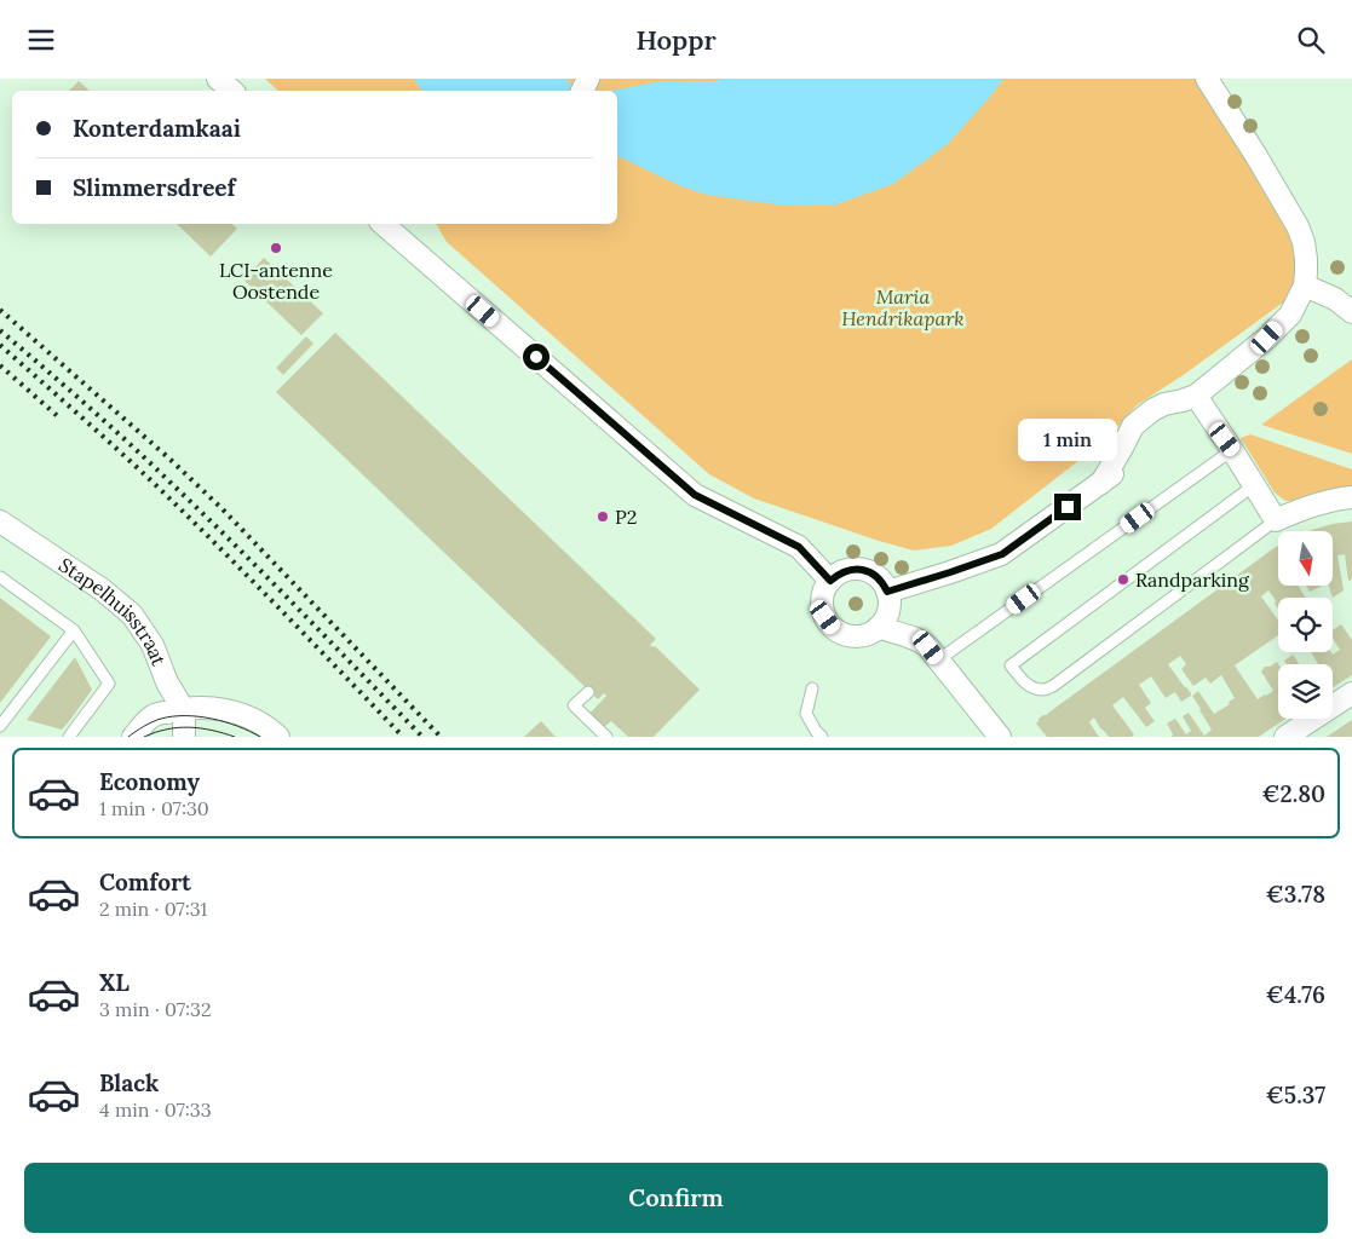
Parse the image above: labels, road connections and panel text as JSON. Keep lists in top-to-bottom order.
{
  "streets": {
    "street": ["Stapelhuisstraat"]
  },
  "parks": ["Maria Hendrikapark"],
  "places": ["LCI-antenne Oostende", "P2", "Randparking"],
  "north": "bottom",
  "page": {
    "header": "Hoppr",
    "banner": ["Konterdamkaai", "Slimmersdreef"],
    "bubble": "1 min",
    "list": [
      {
        "name": "Economy",
        "note": "1 min · 07:30",
        "value": "€2.80"
      },
      {
        "name": "Comfort",
        "note": "2 min · 07:31",
        "value": "€3.78"
      },
      {
        "name": "XL",
        "note": "3 min · 07:32",
        "value": "€4.76"
      },
      {
        "name": "Black",
        "note": "4 min · 07:33",
        "value": "€5.37"
      }
    ],
    "buttons": "Confirm"
  }
}
